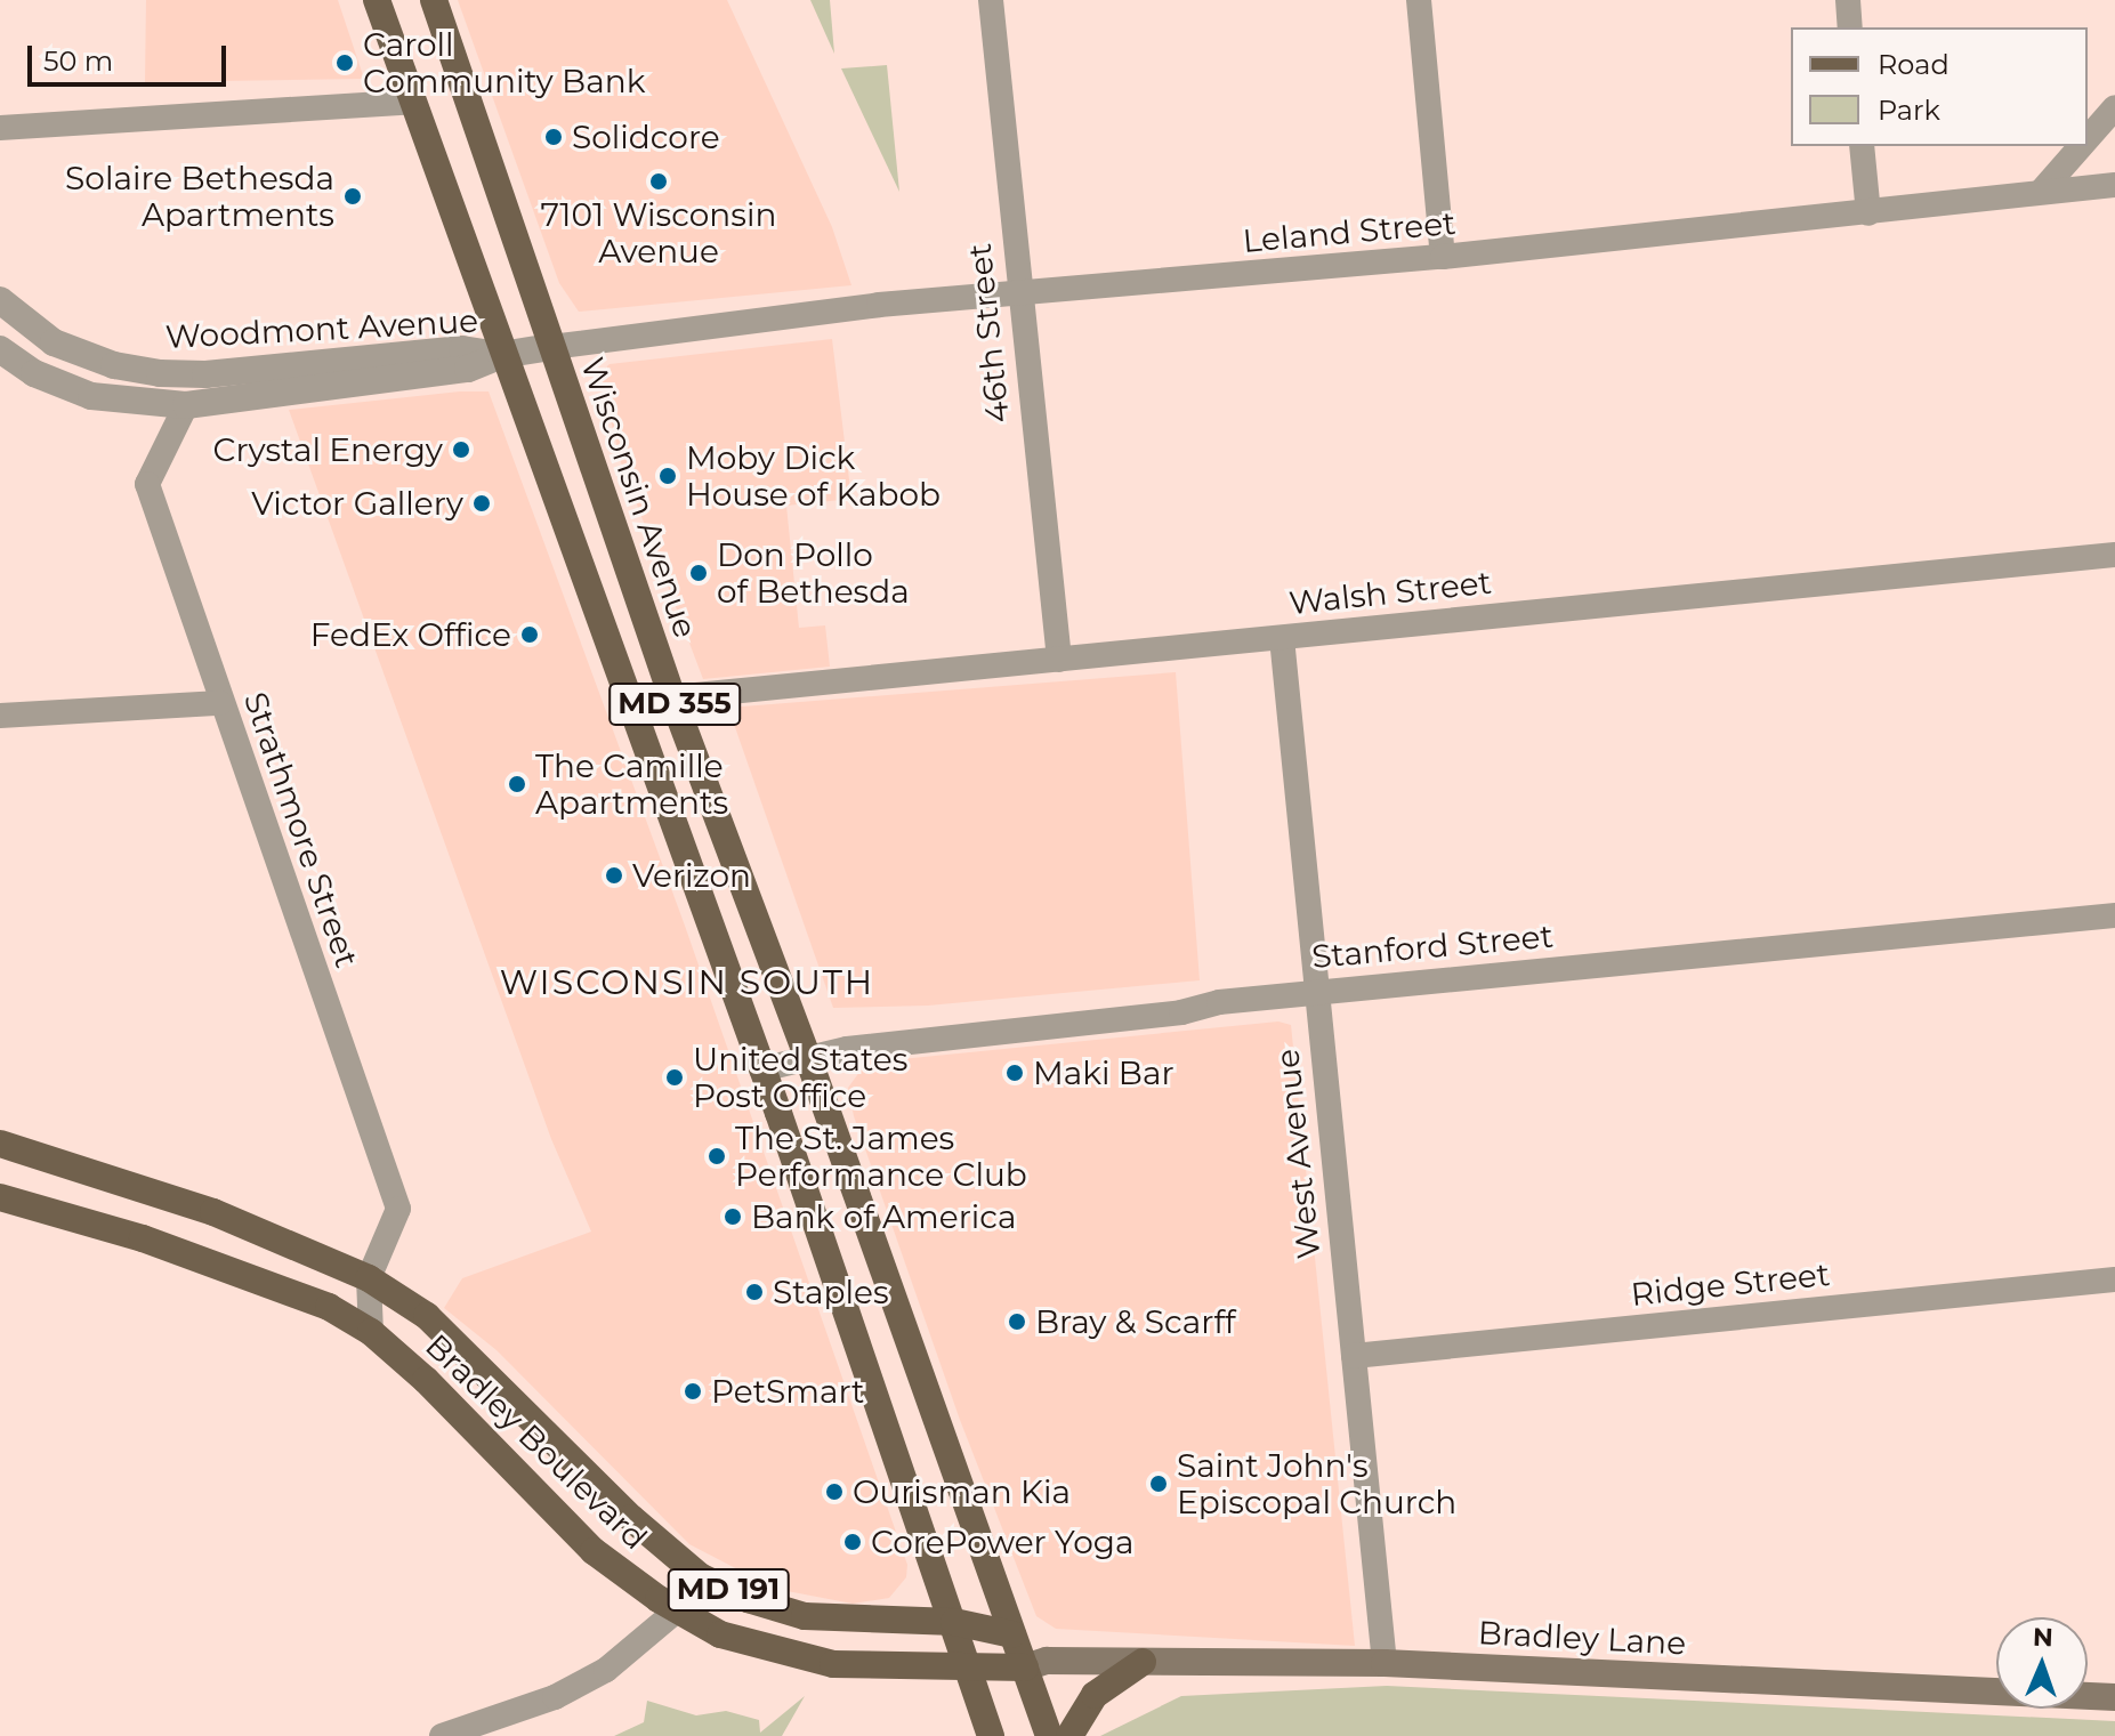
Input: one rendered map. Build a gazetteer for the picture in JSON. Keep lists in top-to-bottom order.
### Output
{
  "streets": {
    "main road": [
      "Wisconsin Avenue",
      "MD 355",
      "Bradley Boulevard",
      "MD 191",
      "Bradley Lane"
    ],
    "street": [
      "Leland Street",
      "Woodmont Avenue",
      "46th Street",
      "Walsh Street",
      "Strathmore Street",
      "Stanford Street",
      "West Avenue",
      "Ridge Street"
    ]
  },
  "crossings": [
    ["Leland Street", "Woodmont Avenue"],
    ["Leland Street", "46th Street"],
    ["Leland Street", "Wisconsin Avenue"],
    ["Woodmont Avenue", "Wisconsin Avenue"],
    ["Woodmont Avenue", "MD 355"],
    ["Woodmont Avenue", "Strathmore Street"],
    ["46th Street", "Walsh Street"],
    ["Wisconsin Avenue", "Walsh Street"],
    ["Wisconsin Avenue", "Stanford Street"],
    ["Wisconsin Avenue", "Bradley Boulevard"],
    ["Wisconsin Avenue", "Bradley Lane"],
    ["Walsh Street", "West Avenue"],
    ["MD 355", "Stanford Street"],
    ["MD 355", "Bradley Boulevard"],
    ["Strathmore Street", "Bradley Boulevard"],
    ["Stanford Street", "West Avenue"],
    ["West Avenue", "Ridge Street"],
    ["West Avenue", "Bradley Lane"],
    ["Bradley Boulevard", "Bradley Lane"]
  ],
  "districts": ["WISCONSIN SOUTH"],
  "places": [
    "Caroll Community Bank",
    "Solidcore",
    "7101 Wisconsin Avenue",
    "Solaire Bethesda Apartments",
    "Crystal Energy",
    "Moby Dick House of Kabob",
    "Victor Gallery",
    "Don Pollo of Bethesda",
    "FedEx Office",
    "The Camille Apartments",
    "Verizon",
    "Maki Bar",
    "United States Post Office",
    "The St. James Performance Club",
    "Bank of America",
    "Staples",
    "Bray & Scarff",
    "PetSmart",
    "Saint John's Episcopal Church",
    "Ourisman Kia",
    "CorePower Yoga"
  ],
  "legend": ["Road", "Park"],
  "scale_bar": "50 m",
  "north": "top"
}
